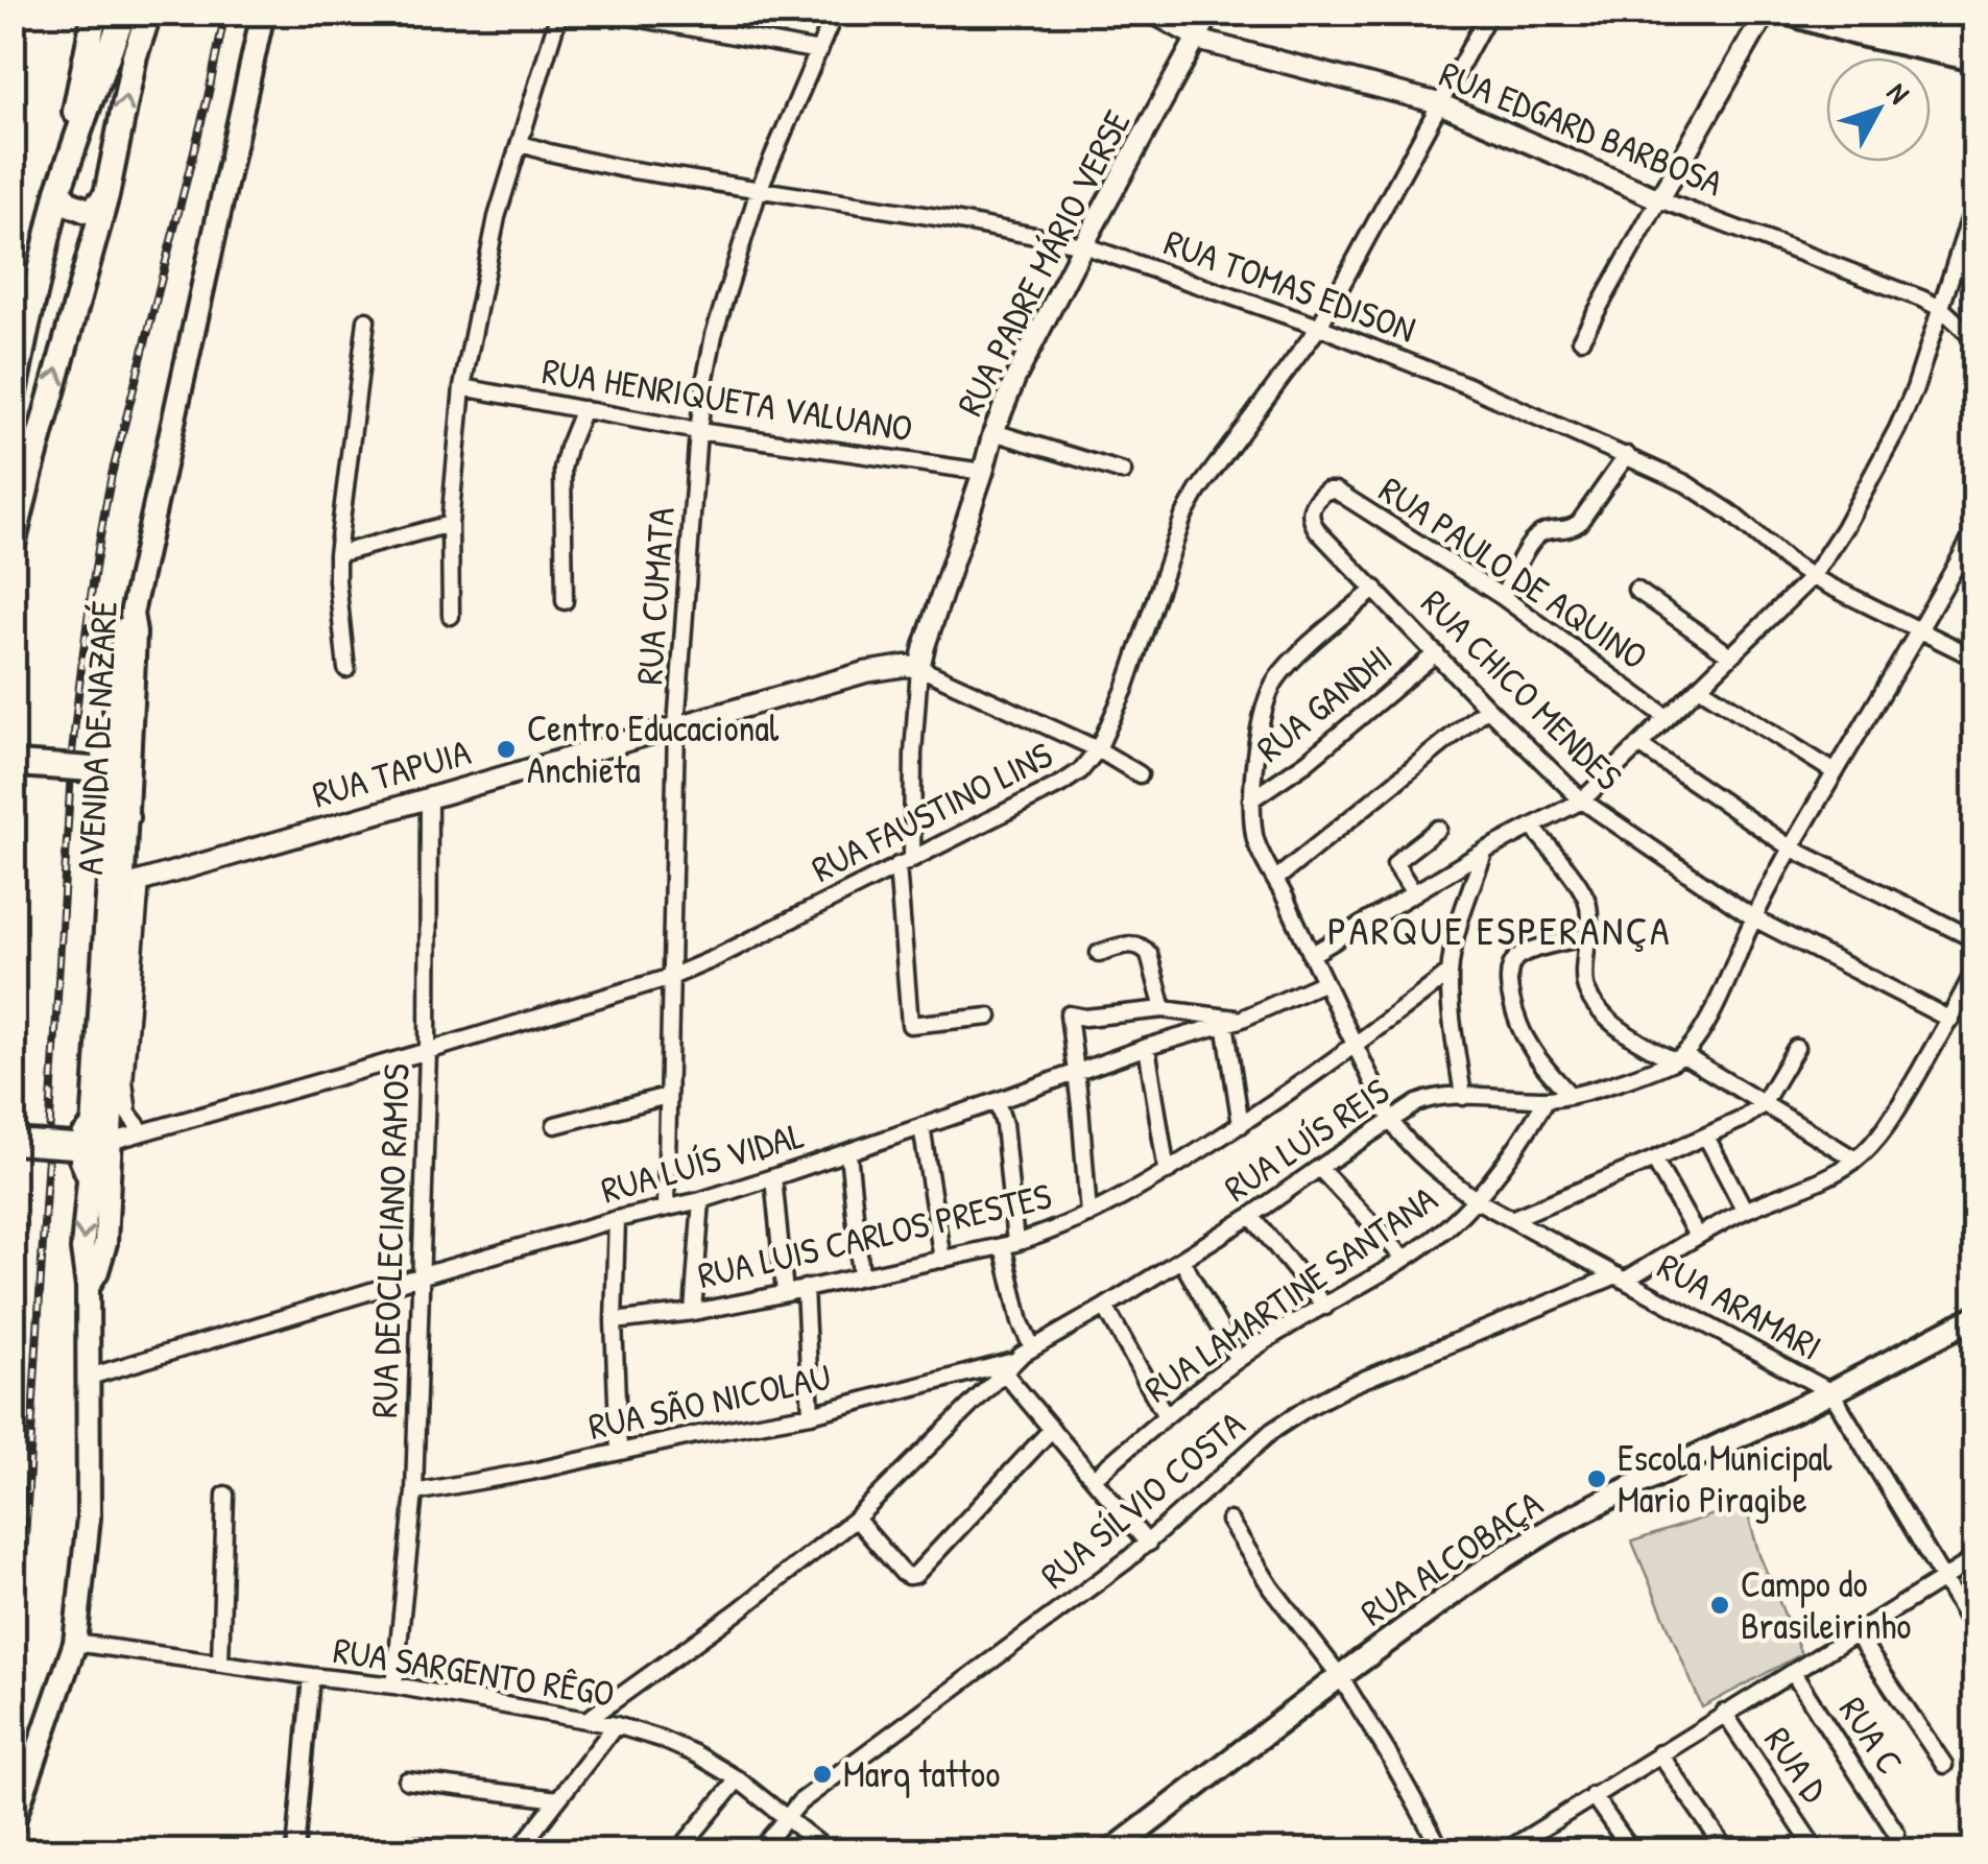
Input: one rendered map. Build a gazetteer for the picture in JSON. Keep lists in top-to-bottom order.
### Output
{
  "streets": {
    "main road": ["AVENIDA DE NAZARÉ", "RUA ALCOBAÇA"],
    "street": [
      "RUA EDGARD BARBOSA",
      "RUA PADRE MÁRIO VERSE",
      "RUA TOMAS EDISON",
      "RUA HENRIQUETA VALUANO",
      "RUA PAULO DE AQUINO",
      "RUA CUMATA",
      "RUA CHICO MENDES",
      "RUA GANDHI",
      "RUA TAPUIA",
      "RUA FAUSTINO LINS",
      "RUA LUÍS REIS",
      "RUA LUÍS VIDAL",
      "RUA LUIS CARLOS PRESTES",
      "RUA DEOCLECIANO RAMOS",
      "RUA LAMARTINE SANTANA",
      "RUA ARAMARI",
      "RUA SÃO NICOLAU",
      "RUA SÍLVIO COSTA",
      "RUA SARGENTO RÊGO",
      "RUA C",
      "RUA D"
    ]
  },
  "crossings": [
    ["RUA EDGARD BARBOSA", "RUA PADRE MÁRIO VERSE"],
    ["RUA EDGARD BARBOSA", "RUA FAUSTINO LINS"],
    ["RUA PADRE MÁRIO VERSE", "RUA TOMAS EDISON"],
    ["RUA PADRE MÁRIO VERSE", "RUA HENRIQUETA VALUANO"],
    ["RUA PADRE MÁRIO VERSE", "RUA TAPUIA"],
    ["RUA PADRE MÁRIO VERSE", "RUA FAUSTINO LINS"],
    ["RUA TOMAS EDISON", "RUA CUMATA"],
    ["RUA TOMAS EDISON", "RUA FAUSTINO LINS"],
    ["RUA HENRIQUETA VALUANO", "RUA CUMATA"],
    ["RUA PAULO DE AQUINO", "RUA CHICO MENDES"],
    ["RUA CUMATA", "RUA TAPUIA"],
    ["RUA CUMATA", "RUA FAUSTINO LINS"],
    ["RUA CUMATA", "RUA LUÍS VIDAL"],
    ["RUA CHICO MENDES", "RUA GANDHI"],
    ["RUA CHICO MENDES", "RUA ARAMARI"],
    ["RUA CHICO MENDES", "RUA SÍLVIO COSTA"],
    ["RUA GANDHI", "RUA ARAMARI"],
    ["AVENIDA DE NAZARÉ", "RUA TAPUIA"],
    ["AVENIDA DE NAZARÉ", "RUA FAUSTINO LINS"],
    ["AVENIDA DE NAZARÉ", "RUA LUÍS VIDAL"],
    ["AVENIDA DE NAZARÉ", "RUA SARGENTO RÊGO"],
    ["RUA TAPUIA", "RUA DEOCLECIANO RAMOS"],
    ["RUA FAUSTINO LINS", "RUA DEOCLECIANO RAMOS"],
    ["RUA LUÍS REIS", "RUA LAMARTINE SANTANA"],
    ["RUA LUÍS REIS", "RUA ARAMARI"],
    ["RUA LUÍS REIS", "RUA SÃO NICOLAU"],
    ["RUA LUÍS REIS", "RUA SARGENTO RÊGO"],
    ["RUA LUÍS VIDAL", "RUA DEOCLECIANO RAMOS"],
    ["RUA LUÍS VIDAL", "RUA ARAMARI"],
    ["RUA LUIS CARLOS PRESTES", "RUA ARAMARI"],
    ["RUA DEOCLECIANO RAMOS", "RUA SÃO NICOLAU"],
    ["RUA DEOCLECIANO RAMOS", "RUA SARGENTO RÊGO"],
    ["RUA LAMARTINE SANTANA", "RUA ARAMARI"],
    ["RUA ARAMARI", "RUA SÍLVIO COSTA"],
    ["RUA ARAMARI", "RUA ALCOBAÇA"],
    ["RUA SÍLVIO COSTA", "RUA SARGENTO RÊGO"]
  ],
  "districts": ["PARQUE ESPERANÇA"],
  "places": [
    "Centro Educacional Anchieta",
    "Escola Municipal Mario Piragibe",
    "Campo do Brasileirinho",
    "Marq tattoo"
  ],
  "north": "top right"
}
